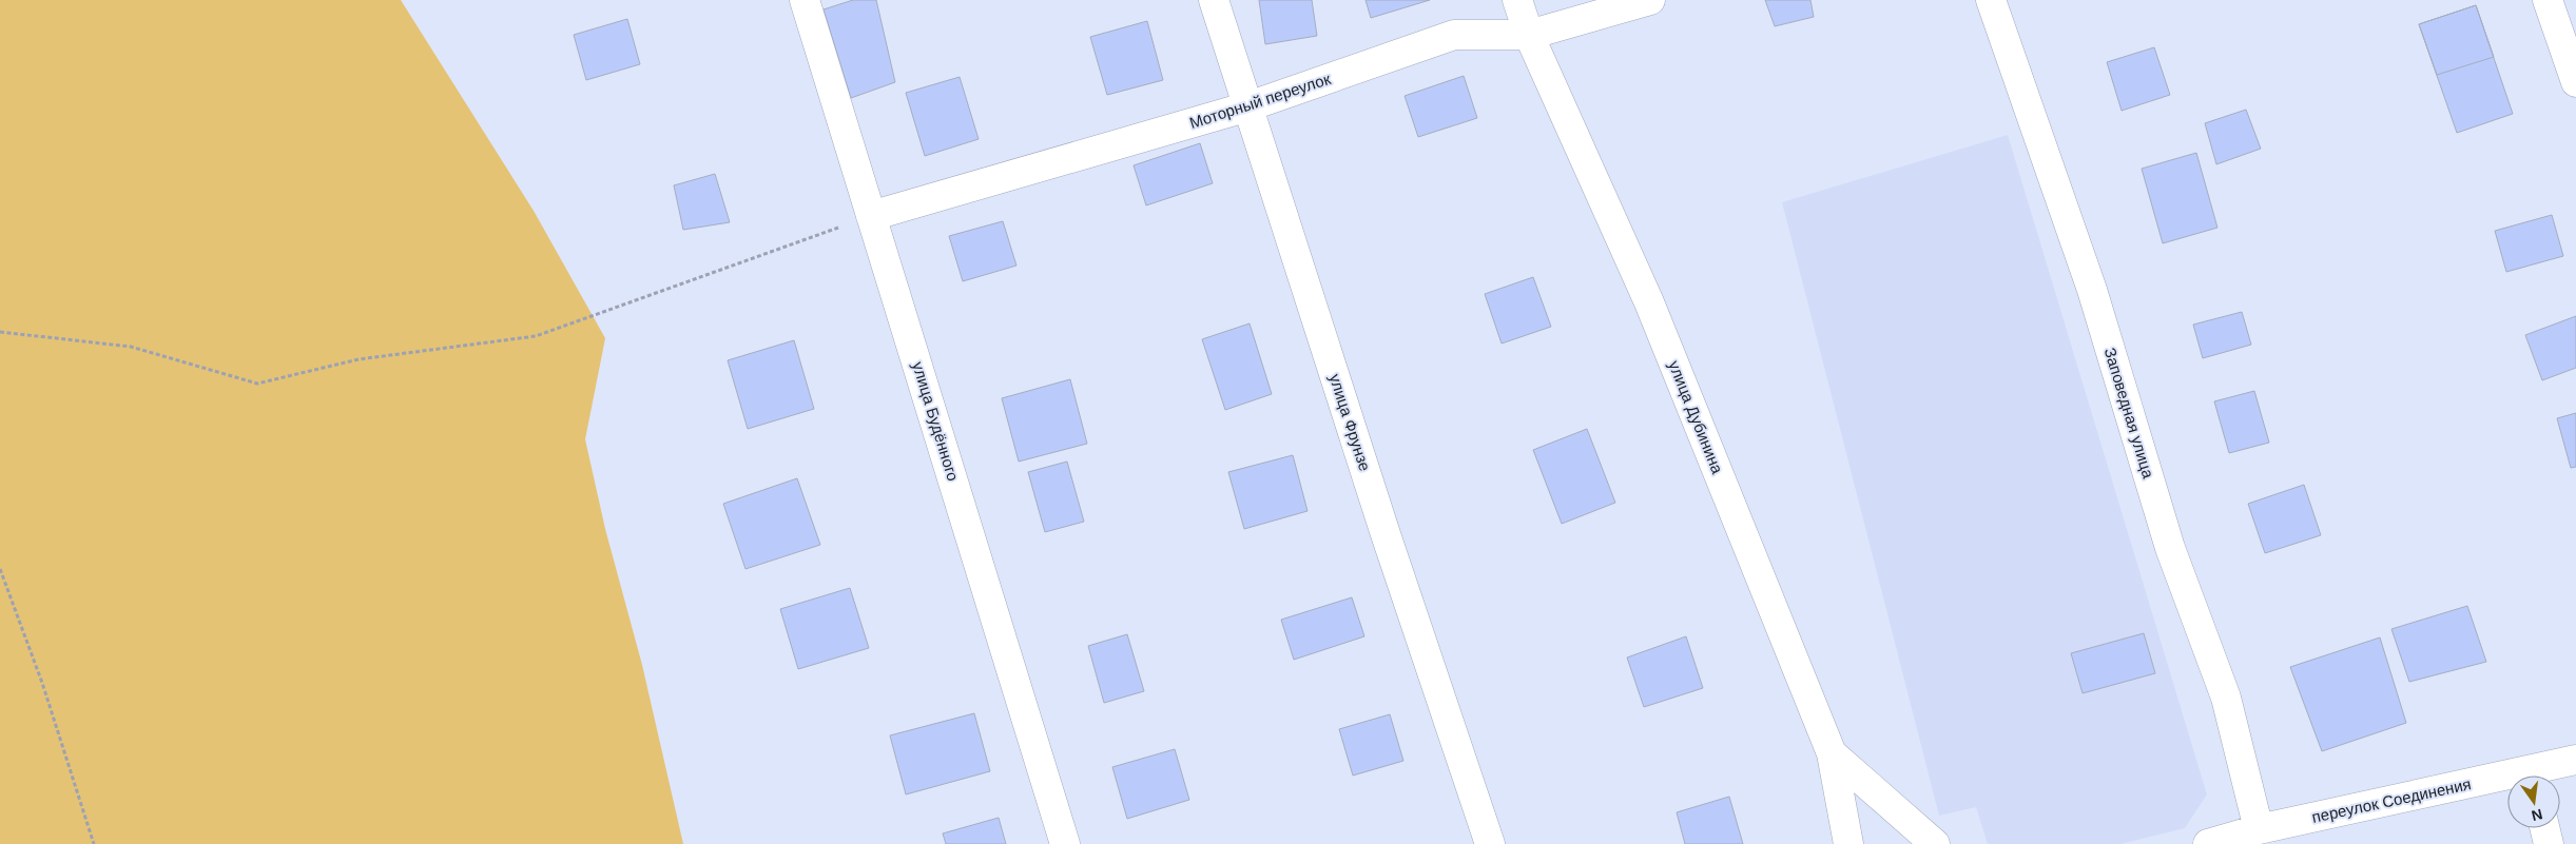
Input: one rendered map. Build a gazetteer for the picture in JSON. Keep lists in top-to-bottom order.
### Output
{
  "streets": {
    "street": [
      "Моторный переулок",
      "Заповедная улица",
      "улица Дубинина",
      "улица Будённого",
      "улица Фрунзе",
      "переулок Соединения"
    ]
  },
  "crossings": [
    ["Моторный переулок", "улица Дубинина"],
    ["Моторный переулок", "улица Будённого"],
    ["Моторный переулок", "улица Фрунзе"],
    ["Заповедная улица", "переулок Соединения"]
  ],
  "north": "bottom"
}
